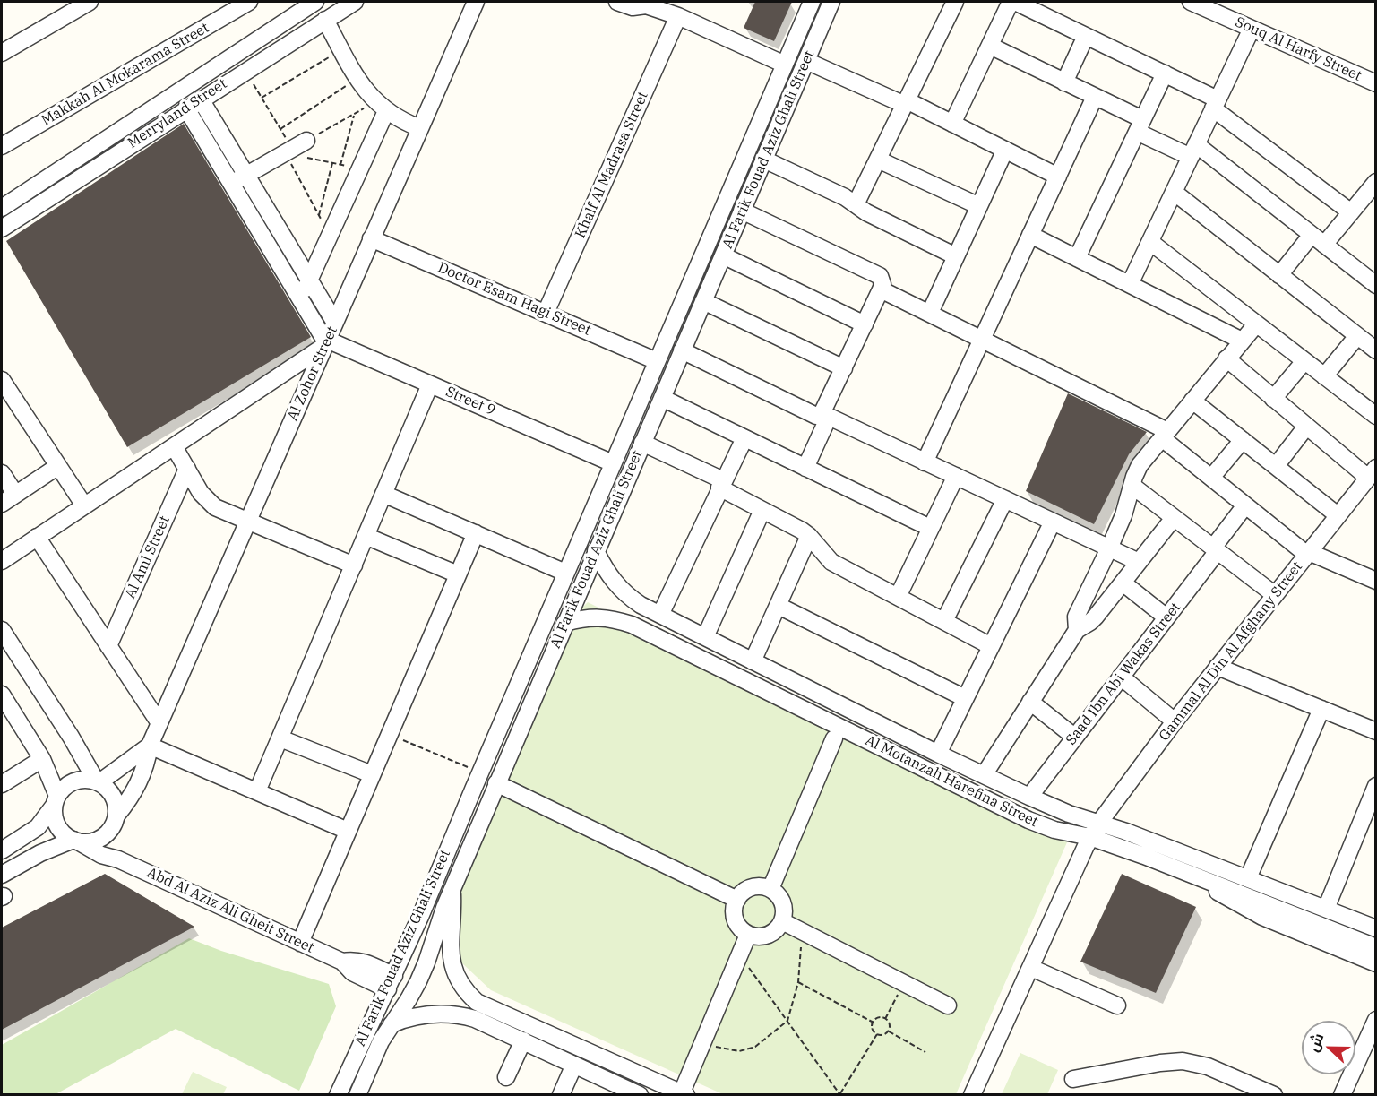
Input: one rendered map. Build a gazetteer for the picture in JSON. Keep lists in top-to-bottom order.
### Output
{
  "streets": {
    "street": [
      "Souq Al Harfy Street",
      "Makkah Al Mokarama Street",
      "Merryland Street",
      "Al Farik Fouad Aziz Ghali Street",
      "Khalf Al Madrasa Street",
      "Doctor Esam Hagi Street",
      "Al Zohor Street",
      "Street 9",
      "Al Aml Street",
      "Gammal Al Din Al Afghany Street",
      "Saad Ibn Abi Wakas Street",
      "Al Motanzah Harefina Street",
      "Abd Al Aziz Ali Gheit Street"
    ]
  },
  "crossings": [
    ["Al Farik Fouad Aziz Ghali Street", "Doctor Esam Hagi Street"],
    ["Al Farik Fouad Aziz Ghali Street", "Street 9"],
    ["Al Farik Fouad Aziz Ghali Street", "Al Motanzah Harefina Street"],
    ["Al Farik Fouad Aziz Ghali Street", "Abd Al Aziz Ali Gheit Street"],
    ["Khalf Al Madrasa Street", "Doctor Esam Hagi Street"],
    ["Doctor Esam Hagi Street", "Al Zohor Street"],
    ["Al Zohor Street", "Street 9"],
    ["Al Zohor Street", "Abd Al Aziz Ali Gheit Street"],
    ["Gammal Al Din Al Afghany Street", "Al Motanzah Harefina Street"],
    ["Saad Ibn Abi Wakas Street", "Al Motanzah Harefina Street"]
  ],
  "north": "left"
}
